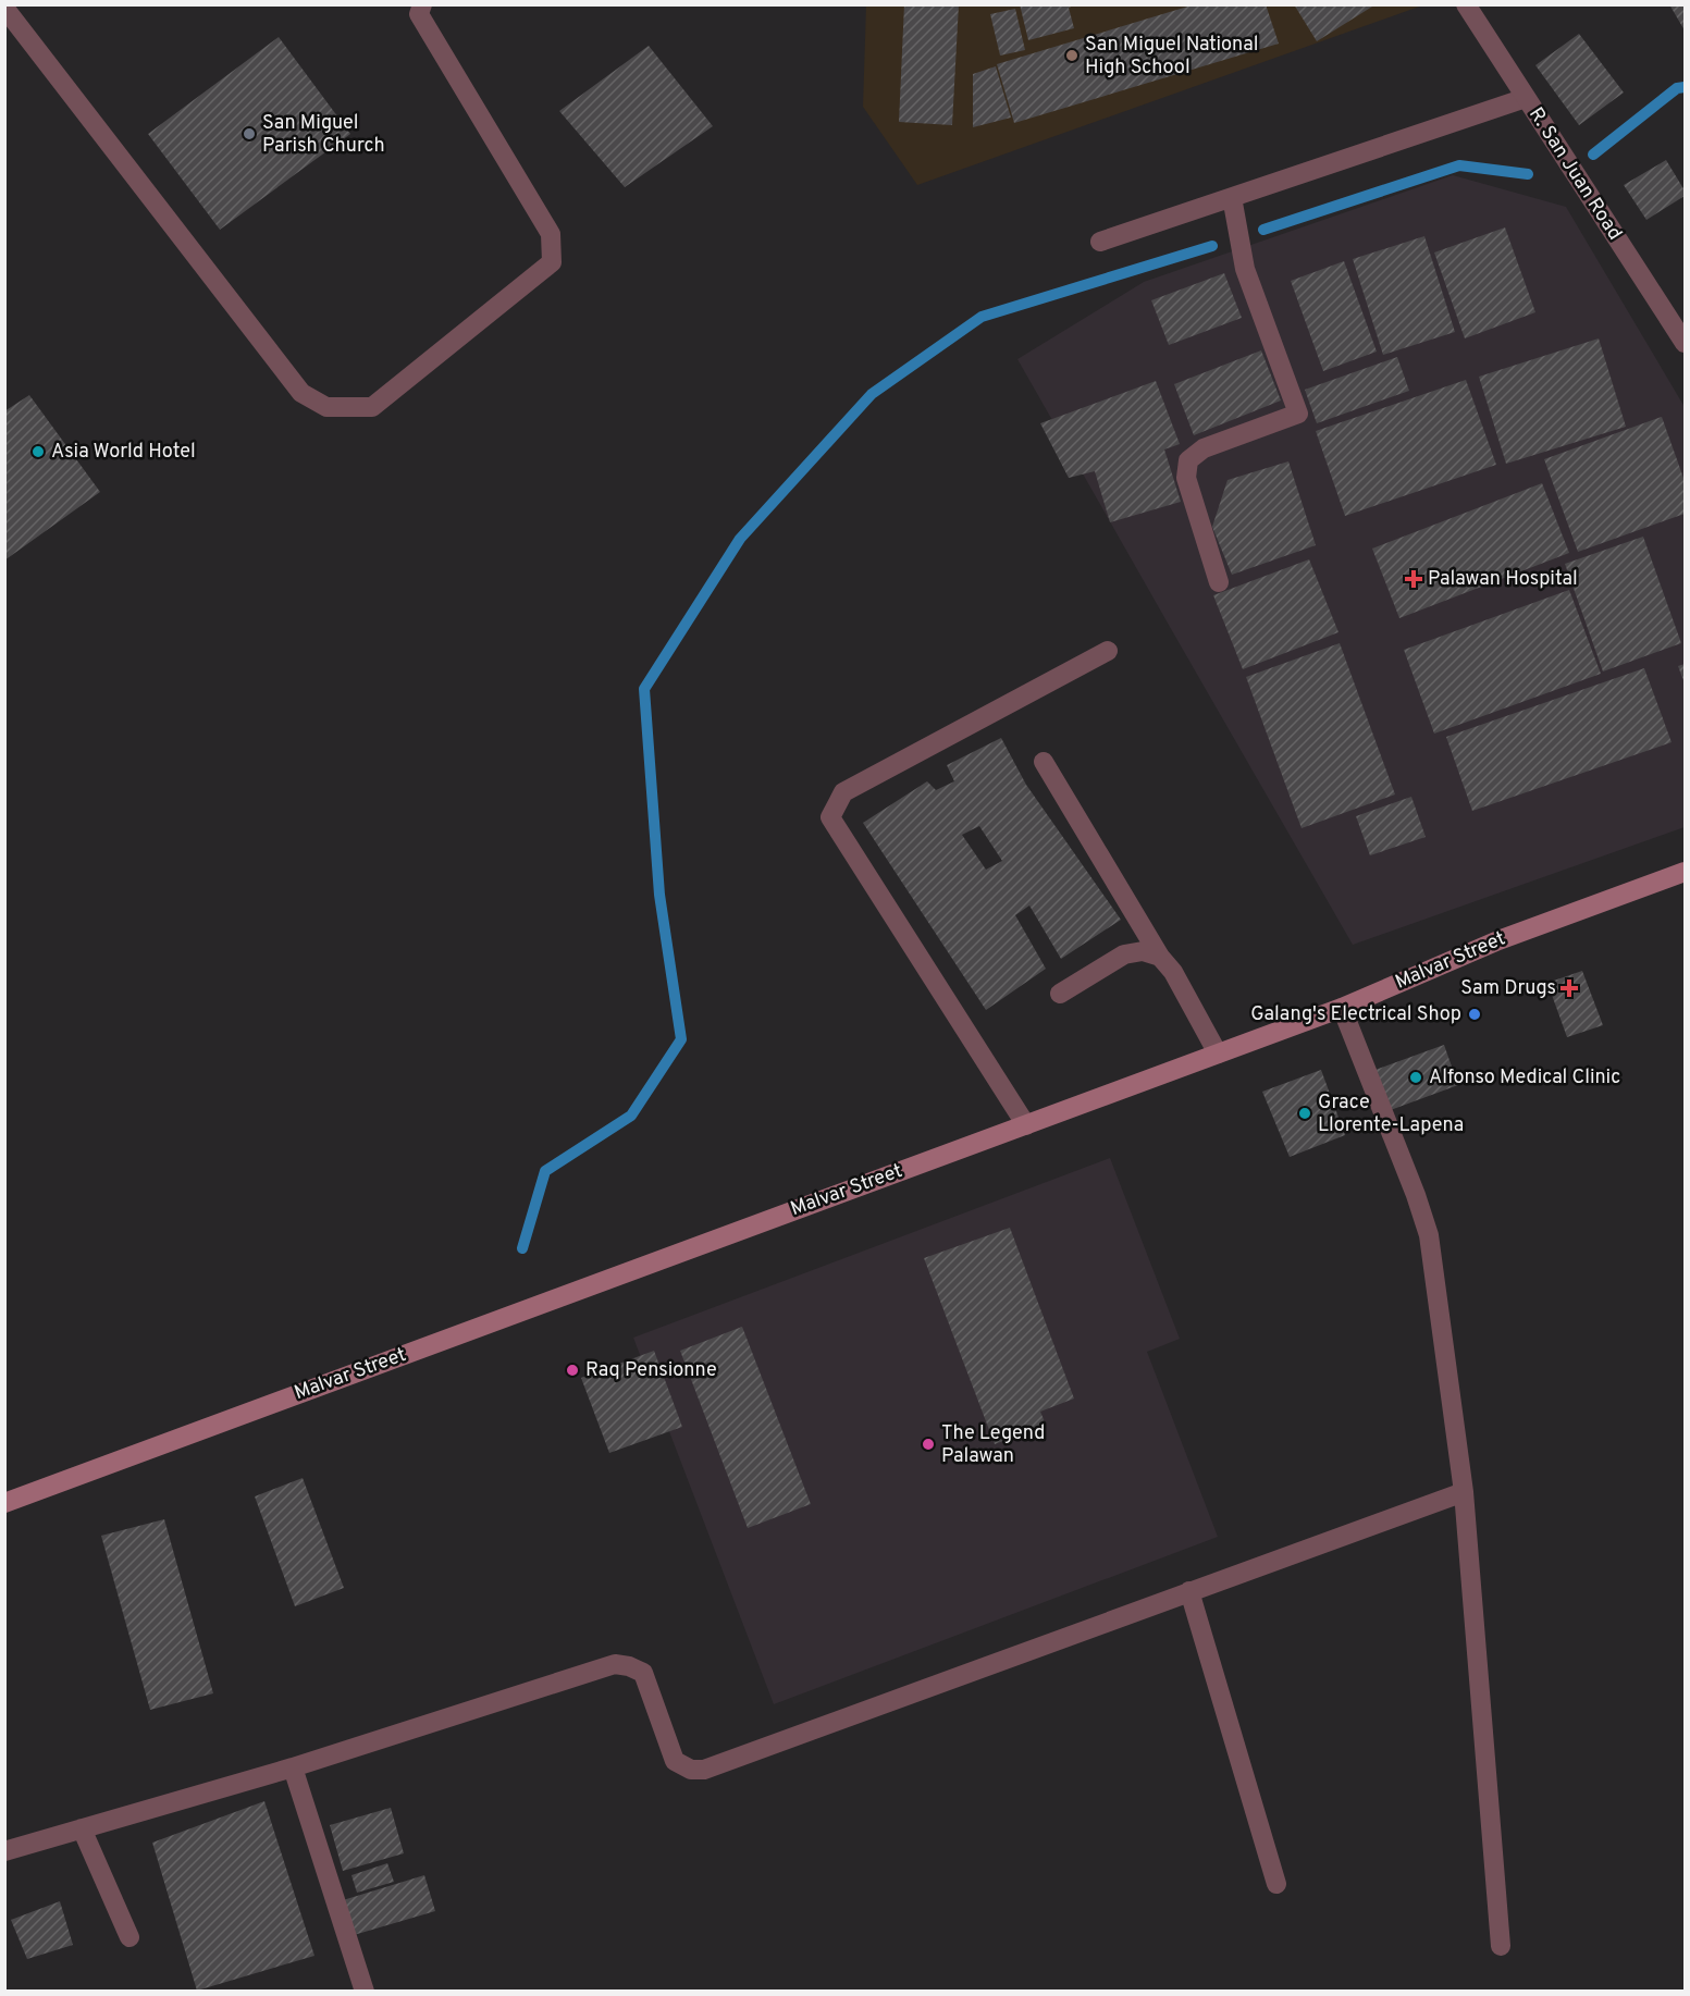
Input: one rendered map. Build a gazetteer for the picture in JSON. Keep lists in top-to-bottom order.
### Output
{
  "streets": {
    "main road": ["Malvar Street"],
    "street": ["R. San Juan Road"]
  },
  "places": {
    "other": [
      "San Miguel National High School",
      "San Miguel Parish Church",
      "Asia World Hotel",
      "Galang's Electrical Shop",
      "Alfonso Medical Clinic",
      "Grace Llorente-Lapena",
      "Raq Pensionne",
      "The Legend Palawan"
    ],
    "health": ["Palawan Hospital", "Sam Drugs"]
  }
}
